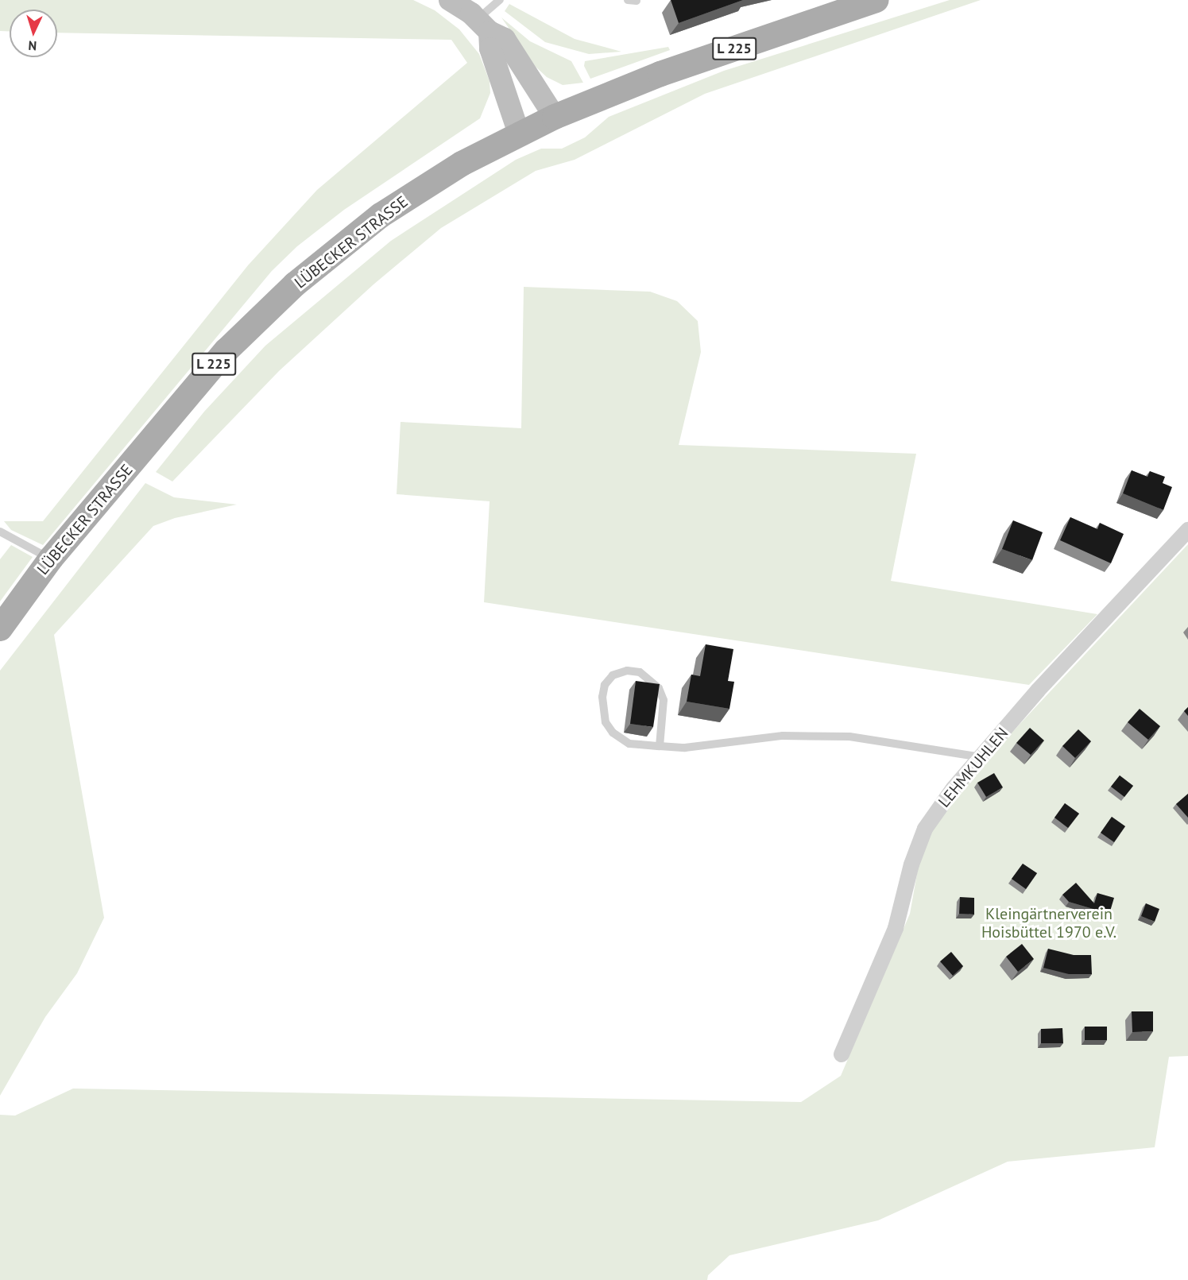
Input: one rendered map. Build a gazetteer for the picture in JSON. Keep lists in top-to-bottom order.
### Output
{
  "streets": {
    "main road": ["L 225", "LÜBECKER STRASSE"],
    "street": ["LEHMKUHLEN"]
  },
  "parks": ["Kleingärtnerverein Hoisbüttel 1970 e.V."],
  "north": "bottom"
}
